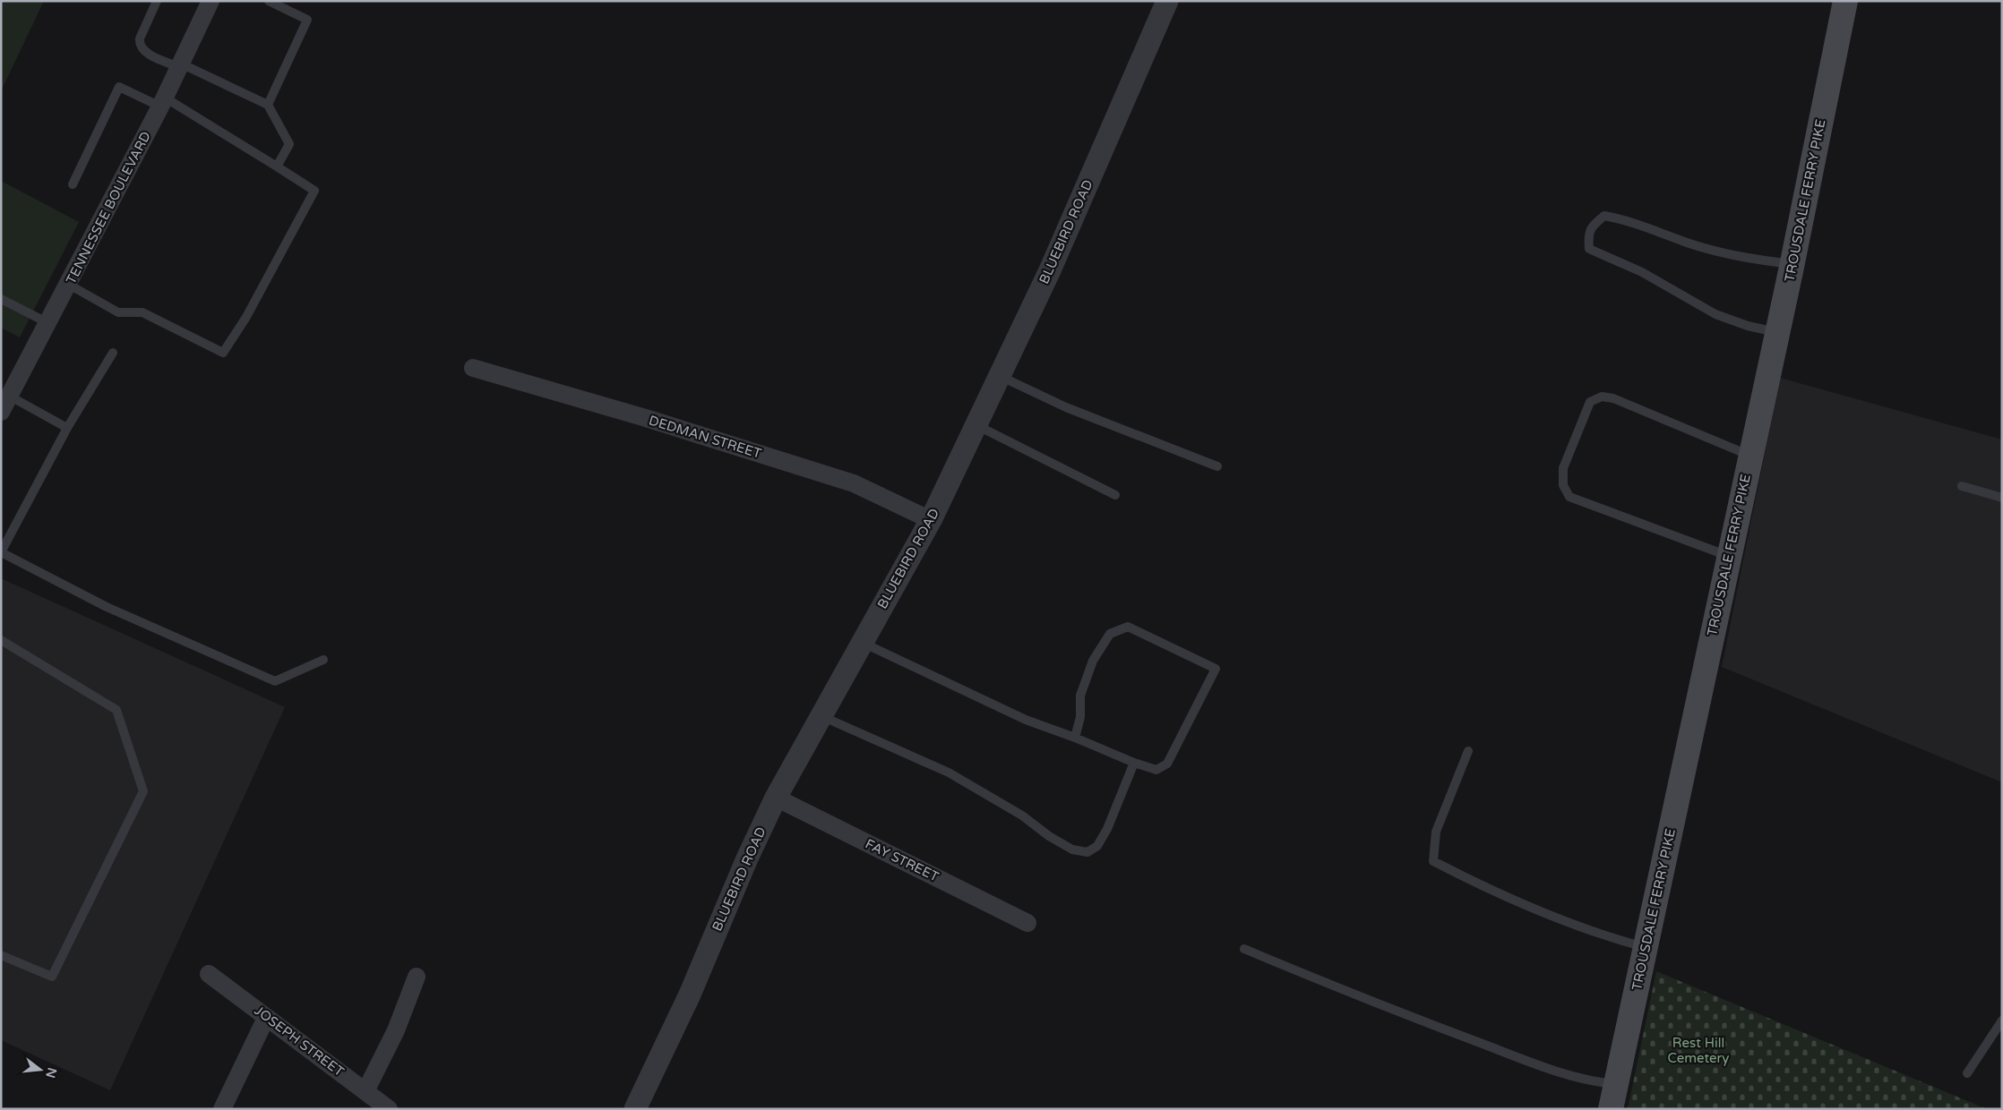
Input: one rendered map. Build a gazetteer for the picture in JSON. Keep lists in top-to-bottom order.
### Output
{
  "streets": {
    "main road": ["TROUSDALE FERRY PIKE"],
    "street": [
      "TENNESSEE BOULEVARD",
      "BLUEBIRD ROAD",
      "DEDMAN STREET",
      "FAY STREET",
      "JOSEPH STREET"
    ]
  },
  "crossings": [
    ["BLUEBIRD ROAD", "DEDMAN STREET"],
    ["BLUEBIRD ROAD", "FAY STREET"]
  ],
  "parks": ["Rest Hill Cemetery"],
  "north": "right"
}
